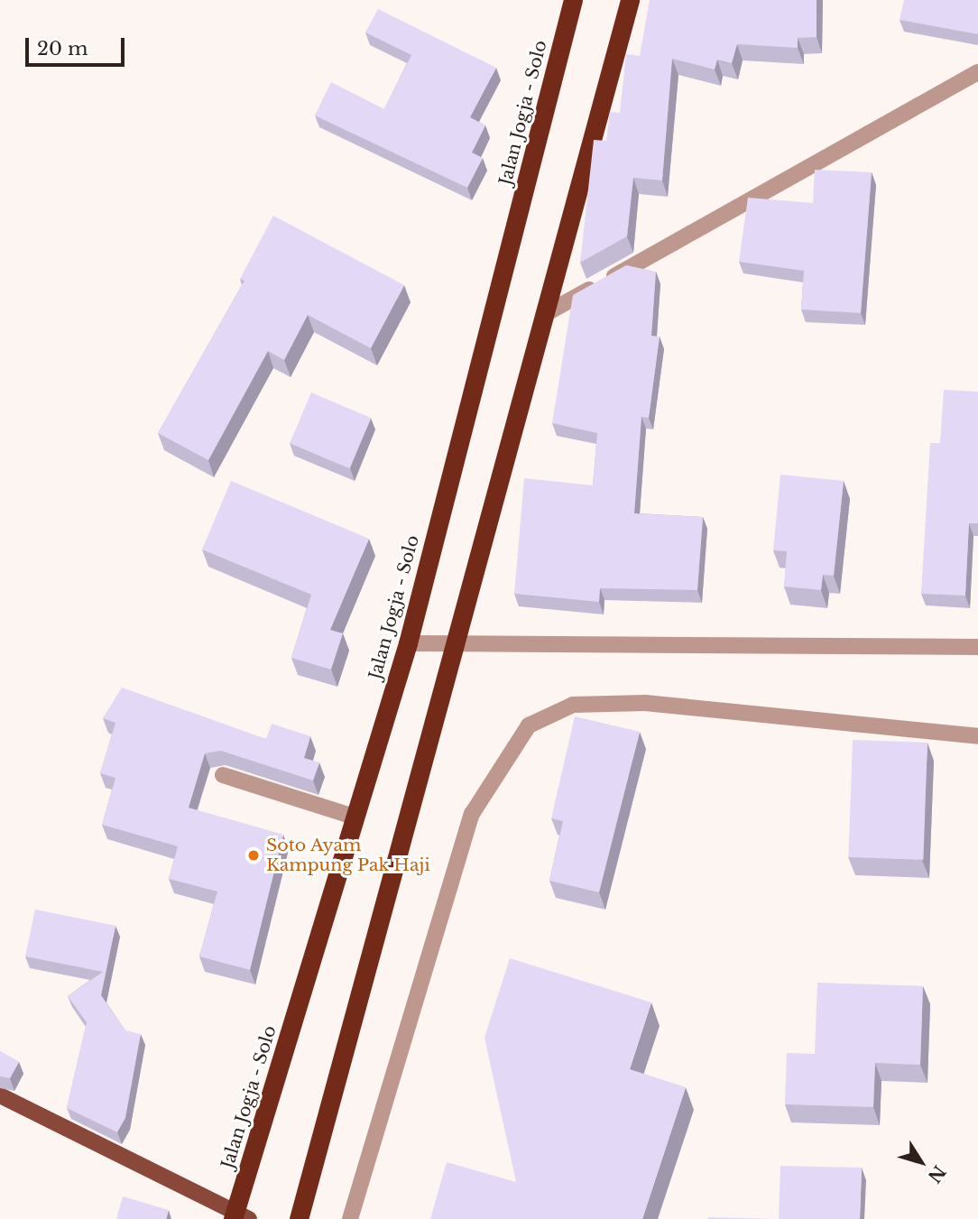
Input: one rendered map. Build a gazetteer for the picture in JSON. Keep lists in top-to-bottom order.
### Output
{
  "streets": {
    "highway": ["Jalan Jogja - Solo"]
  },
  "places": ["Soto Ayam Kampung Pak Haji"],
  "scale_bar": "20 m",
  "north": "bottom right"
}
